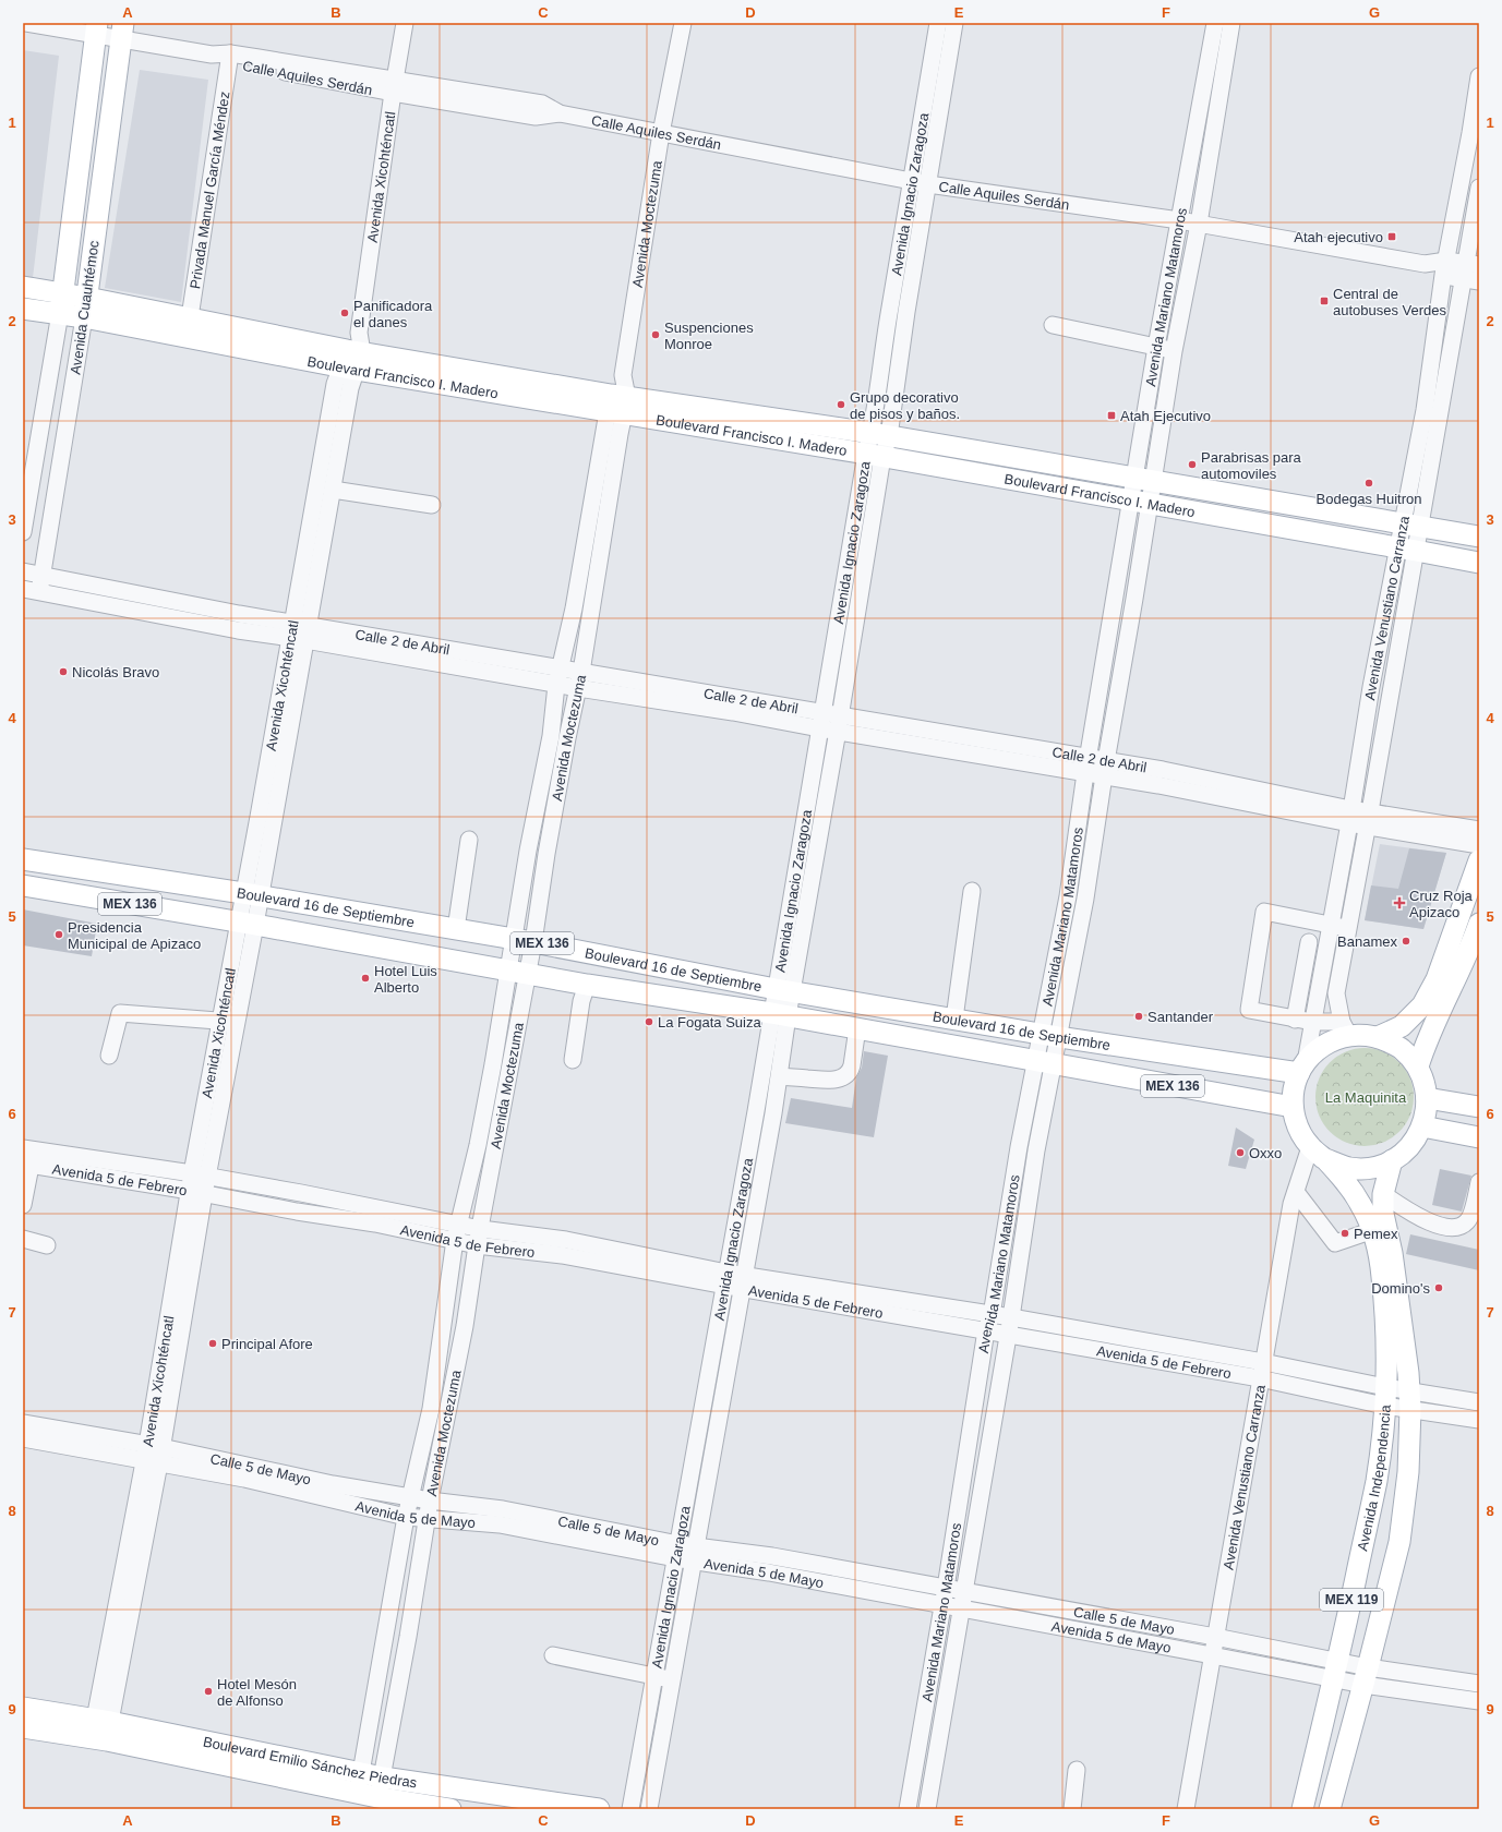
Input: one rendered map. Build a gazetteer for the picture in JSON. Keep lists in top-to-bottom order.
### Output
{
  "streets": {
    "main road": [
      "Avenida Cuauhtémoc",
      "Boulevard Francisco I. Madero",
      "MEX 136",
      "Boulevard 16 de Septiembre",
      "Avenida Independencia",
      "MEX 119",
      "Boulevard Emilio Sánchez Piedras"
    ],
    "street": [
      "Calle Aquiles Serdán",
      "Avenida Xicohténcatl",
      "Privada Manuel García Méndez",
      "Avenida Ignacio Zaragoza",
      "Avenida Moctezuma",
      "Avenida Mariano Matamoros",
      "Avenida Venustiano Carranza",
      "Calle 2 de Abril",
      "Avenida 5 de Febrero",
      "Calle 5 de Mayo",
      "Avenida 5 de Mayo"
    ]
  },
  "crossings": [
    ["Calle Aquiles Serdán", "Avenida Xicohténcatl"],
    ["Calle Aquiles Serdán", "Privada Manuel García Méndez"],
    ["Calle Aquiles Serdán", "Avenida Ignacio Zaragoza"],
    ["Calle Aquiles Serdán", "Avenida Moctezuma"],
    ["Calle Aquiles Serdán", "Avenida Mariano Matamoros"],
    ["Calle Aquiles Serdán", "Avenida Cuauhtémoc"],
    ["Calle Aquiles Serdán", "Avenida Venustiano Carranza"],
    ["Avenida Xicohténcatl", "Boulevard Francisco I. Madero"],
    ["Avenida Xicohténcatl", "Calle 2 de Abril"],
    ["Avenida Xicohténcatl", "Boulevard 16 de Septiembre"],
    ["Avenida Xicohténcatl", "Avenida 5 de Febrero"],
    ["Avenida Xicohténcatl", "Calle 5 de Mayo"],
    ["Avenida Xicohténcatl", "Boulevard Emilio Sánchez Piedras"],
    ["Privada Manuel García Méndez", "Boulevard Francisco I. Madero"],
    ["Avenida Ignacio Zaragoza", "Boulevard Francisco I. Madero"],
    ["Avenida Ignacio Zaragoza", "Calle 2 de Abril"],
    ["Avenida Ignacio Zaragoza", "Boulevard 16 de Septiembre"],
    ["Avenida Ignacio Zaragoza", "Avenida 5 de Febrero"],
    ["Avenida Ignacio Zaragoza", "Calle 5 de Mayo"],
    ["Avenida Ignacio Zaragoza", "Avenida 5 de Mayo"],
    ["Avenida Moctezuma", "Boulevard Francisco I. Madero"],
    ["Avenida Moctezuma", "Calle 2 de Abril"],
    ["Avenida Moctezuma", "Boulevard 16 de Septiembre"],
    ["Avenida Moctezuma", "Avenida 5 de Febrero"],
    ["Avenida Moctezuma", "Calle 5 de Mayo"],
    ["Avenida Moctezuma", "Avenida 5 de Mayo"],
    ["Avenida Moctezuma", "Boulevard Emilio Sánchez Piedras"],
    ["Avenida Mariano Matamoros", "Boulevard Francisco I. Madero"],
    ["Avenida Mariano Matamoros", "Calle 2 de Abril"],
    ["Avenida Mariano Matamoros", "Boulevard 16 de Septiembre"],
    ["Avenida Mariano Matamoros", "Avenida 5 de Febrero"],
    ["Avenida Mariano Matamoros", "Calle 5 de Mayo"],
    ["Avenida Mariano Matamoros", "Avenida 5 de Mayo"],
    ["Avenida Cuauhtémoc", "Boulevard Francisco I. Madero"],
    ["Avenida Cuauhtémoc", "Calle 2 de Abril"],
    ["Boulevard Francisco I. Madero", "Avenida Venustiano Carranza"],
    ["Avenida Venustiano Carranza", "Calle 2 de Abril"],
    ["Avenida Venustiano Carranza", "Boulevard 16 de Septiembre"],
    ["Avenida Venustiano Carranza", "Avenida 5 de Febrero"],
    ["Avenida Venustiano Carranza", "Calle 5 de Mayo"],
    ["Avenida Venustiano Carranza", "Avenida Independencia"],
    ["Avenida Venustiano Carranza", "Avenida 5 de Mayo"],
    ["Boulevard 16 de Septiembre", "Avenida Independencia"],
    ["Avenida 5 de Febrero", "Avenida Independencia"],
    ["Calle 5 de Mayo", "Avenida Independencia"],
    ["Calle 5 de Mayo", "Avenida 5 de Mayo"],
    ["Avenida Independencia", "Avenida 5 de Mayo"]
  ],
  "parks": ["La Maquinita"],
  "places": {
    "transit": ["Atah ejecutivo", "Central de autobuses Verdes", "Atah Ejecutivo"],
    "other": [
      "Panificadora el danes",
      "Suspenciones Monroe",
      "Grupo decorativo de pisos y baños.",
      "Parabrisas para automoviles",
      "Bodegas Huitron",
      "Nicolás Bravo",
      "Presidencia Municipal de Apizaco",
      "Banamex",
      "Hotel Luis Alberto",
      "Santander",
      "La Fogata Suiza",
      "Oxxo",
      "Pemex",
      "Domino's",
      "Principal Afore",
      "Hotel Mesón de Alfonso"
    ],
    "health": ["Cruz Roja Apizaco"]
  },
  "grid": {
    "columns": [
      "A",
      "B",
      "C",
      "D",
      "E",
      "F",
      "G"
    ],
    "rows": [
      "1",
      "2",
      "3",
      "4",
      "5",
      "6",
      "7",
      "8",
      "9"
    ]
  }
}
